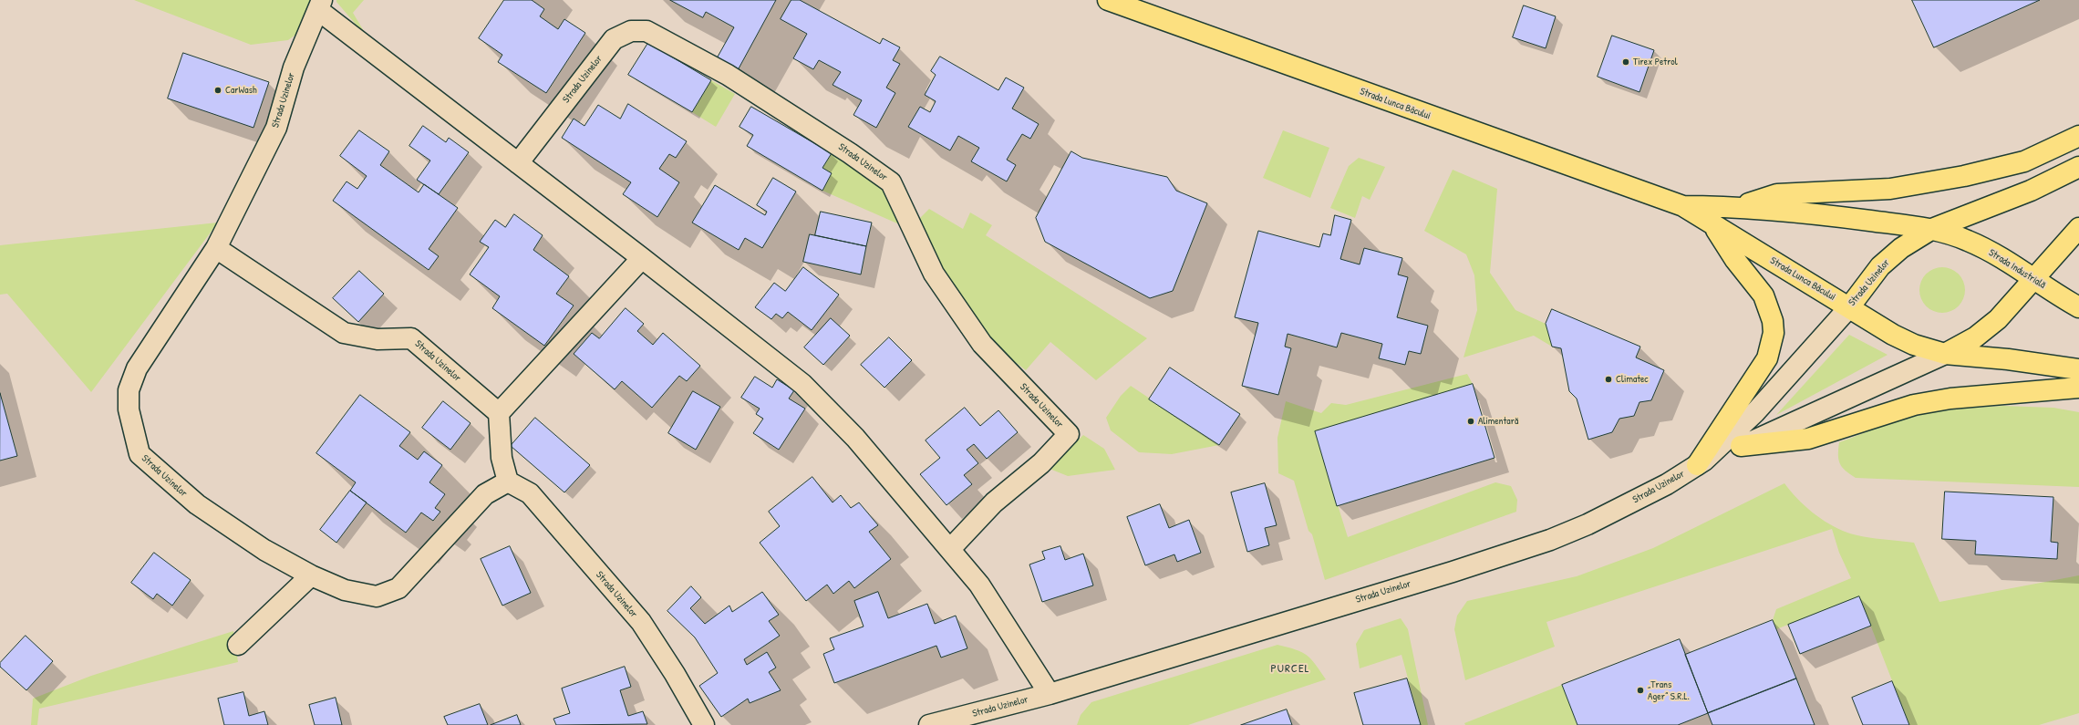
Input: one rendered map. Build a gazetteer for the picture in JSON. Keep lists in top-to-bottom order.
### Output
{
  "streets": {
    "main road": ["Strada Uzinelor", "Strada Lunca Bâcului", "Strada Industrială"]
  },
  "crossings": [
    ["Strada Uzinelor", "Strada Lunca Bâcului"],
    ["Strada Uzinelor", "Strada Industrială"],
    ["Strada Lunca Bâcului", "Strada Industrială"]
  ],
  "districts": ["PURCEL"],
  "places": [
    "Tirex Petrol",
    "CarWash",
    "Climatec",
    "Alimentară",
    "„Trans Ager” S.R.L."
  ]
}
